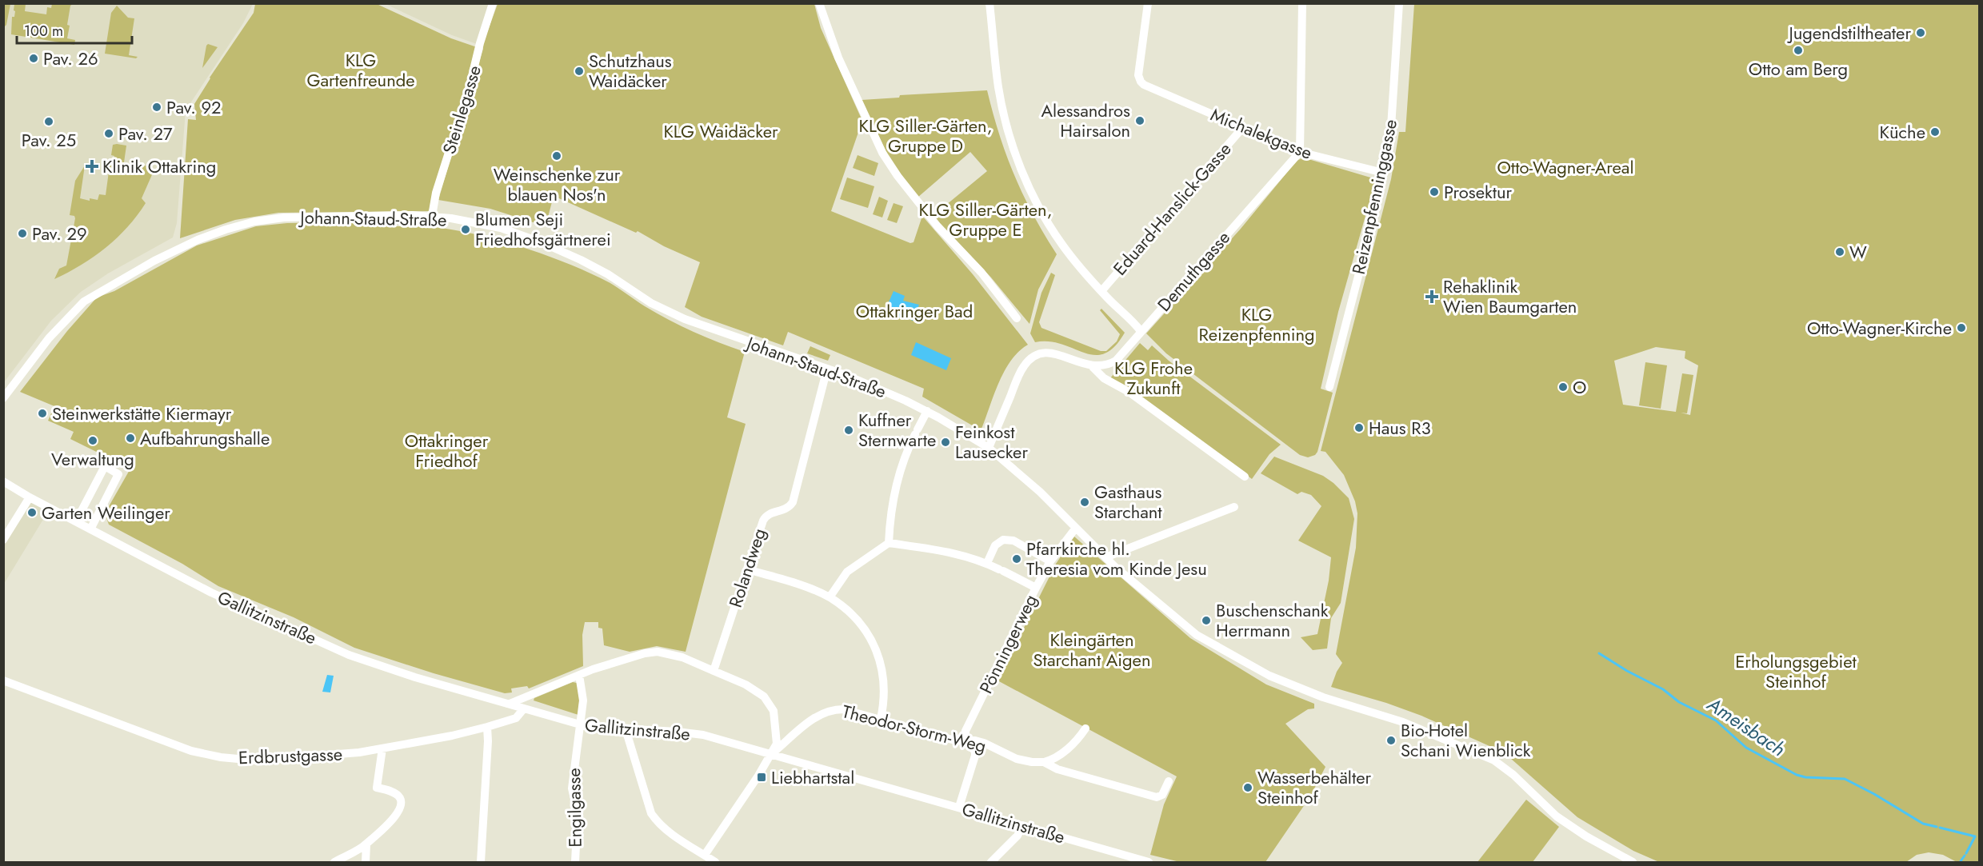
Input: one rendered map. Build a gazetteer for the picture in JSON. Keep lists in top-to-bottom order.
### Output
{
  "streets": {
    "street": [
      "Steinlegasse",
      "Michalekgasse",
      "Reizenpfenninggasse",
      "Eduard-Hanslick-Gasse",
      "Johann-Staud-Straße",
      "Demuthgasse",
      "Rolandweg",
      "Gallitzinstraße",
      "Pönningerweg",
      "Theodor-Storm-Weg",
      "Erdbrustgasse",
      "Engilgasse"
    ]
  },
  "crossings": [
    ["Steinlegasse", "Johann-Staud-Straße"],
    ["Michalekgasse", "Reizenpfenninggasse"],
    ["Michalekgasse", "Eduard-Hanslick-Gasse"],
    ["Michalekgasse", "Demuthgasse"],
    ["Johann-Staud-Straße", "Rolandweg"],
    ["Johann-Staud-Straße", "Pönningerweg"],
    ["Gallitzinstraße", "Theodor-Storm-Weg"],
    ["Gallitzinstraße", "Erdbrustgasse"],
    ["Gallitzinstraße", "Engilgasse"],
    ["Pönningerweg", "Theodor-Storm-Weg"]
  ],
  "water": ["Ameisbach"],
  "parks": [
    "KLG Gartenfreunde",
    "KLG Siller-Gärten, Gruppe D",
    "KLG Waidäcker",
    "Otto-Wagner-Areal",
    "KLG Siller-Gärten, Gruppe E",
    "Ottakringer Bad",
    "KLG Reizenpfenning",
    "KLG Frohe Zukunft",
    "Ottakringer Friedhof",
    "Kleingärten Starchant Aigen",
    "Erholungsgebiet Steinhof"
  ],
  "places": {
    "other": [
      "Jugendstiltheater",
      "Otto am Berg",
      "Pav. 26",
      "Schutzhaus Waidäcker",
      "Pav. 92",
      "Alessandros Hairsalon",
      "Pav. 25",
      "Küche",
      "Pav. 27",
      "Weinschenke zur blauen Nos'n",
      "Prosektur",
      "Blumen Seji Friedhofsgärtnerei",
      "Pav. 29",
      "W",
      "Otto-Wagner-Kirche",
      "O",
      "Steinwerkstätte Kiermayr",
      "Haus R3",
      "Kuffner Sternwarte",
      "Aufbahrungshalle",
      "Verwaltung",
      "Feinkost Lausecker",
      "Gasthaus Starchant",
      "Garten Weilinger",
      "Pfarrkirche hl. Theresia vom Kinde Jesu",
      "Buschenschank Herrmann",
      "Bio-Hotel Schani Wienblick",
      "Wasserbehälter Steinhof"
    ],
    "health": ["Klinik Ottakring", "Rehaklinik Wien Baumgarten"],
    "transit": ["Liebhartstal"]
  },
  "scale_bar": "100 m"
}
